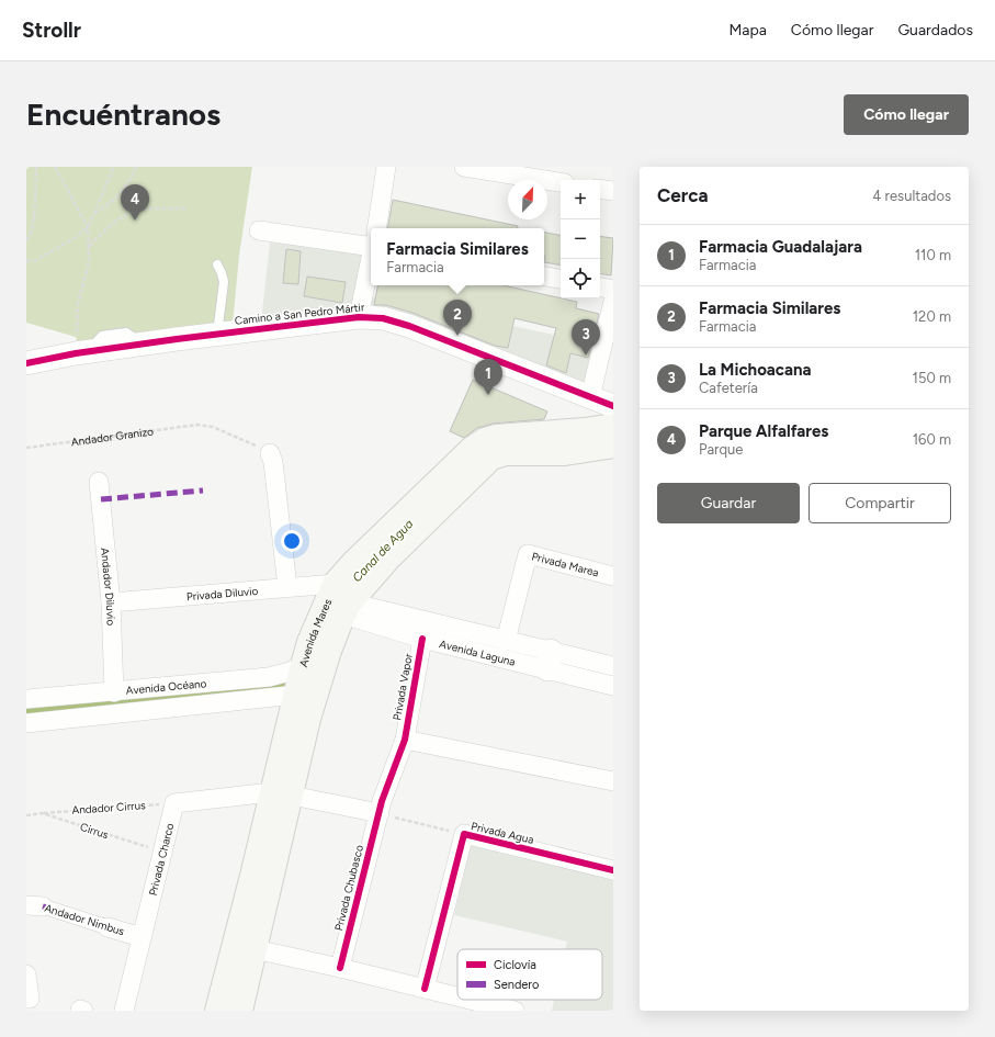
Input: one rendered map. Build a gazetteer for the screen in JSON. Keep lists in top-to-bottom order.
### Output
{
  "streets": {
    "main road": ["Avenida Mares"],
    "street": [
      "Camino a San Pedro Mártir",
      "Privada Marea",
      "Andador Diluvio",
      "Privada Diluvio",
      "Avenida Laguna",
      "Avenida Océano",
      "Privada Vapor",
      "Privada Agua",
      "Privada Charco",
      "Privada Chubasco",
      "Andador Nimbus"
    ],
    "path": ["Andador Granizo", "Andador Cirrus", "Cirrus"]
  },
  "crossings": [
    ["Privada Marea", "Avenida Laguna"],
    ["Andador Diluvio", "Privada Diluvio"],
    ["Andador Diluvio", "Avenida Océano"],
    ["Privada Diluvio", "Avenida Mares"],
    ["Avenida Mares", "Avenida Laguna"],
    ["Avenida Mares", "Avenida Océano"],
    ["Avenida Laguna", "Privada Vapor"],
    ["Privada Vapor", "Privada Chubasco"],
    ["Andador Cirrus", "Cirrus"],
    ["Andador Cirrus", "Privada Charco"],
    ["Cirrus", "Privada Charco"],
    ["Privada Charco", "Andador Nimbus"]
  ],
  "water": ["Canal de Agua"],
  "legend": ["Ciclovía", "Sendero"],
  "north": "top right",
  "page": {
    "header": "Strollr",
    "nav": ["Mapa", "Cómo llegar", "Guardados"],
    "buttons": [
      "Cómo llegar",
      ["Guardar", "Compartir"]
    ],
    "title": "Encuéntranos",
    "heading": ["Cerca", "4 resultados"],
    "map_buttons": ["+", "−"],
    "pins": [
      "4",
      "2",
      "3",
      "1"
    ],
    "list": [
      {
        "mark": "1",
        "name": "Farmacia Guadalajara",
        "note": "Farmacia",
        "value": "110 m"
      },
      {
        "mark": "2",
        "name": "Farmacia Similares",
        "note": "Farmacia",
        "value": "120 m"
      },
      {
        "mark": "3",
        "name": "La Michoacana",
        "note": "Cafetería",
        "value": "150 m"
      },
      {
        "mark": "4",
        "name": "Parque Alfalfares",
        "note": "Parque",
        "value": "160 m"
      }
    ],
    "popup": ["Farmacia Similares", "Farmacia"]
  }
}
